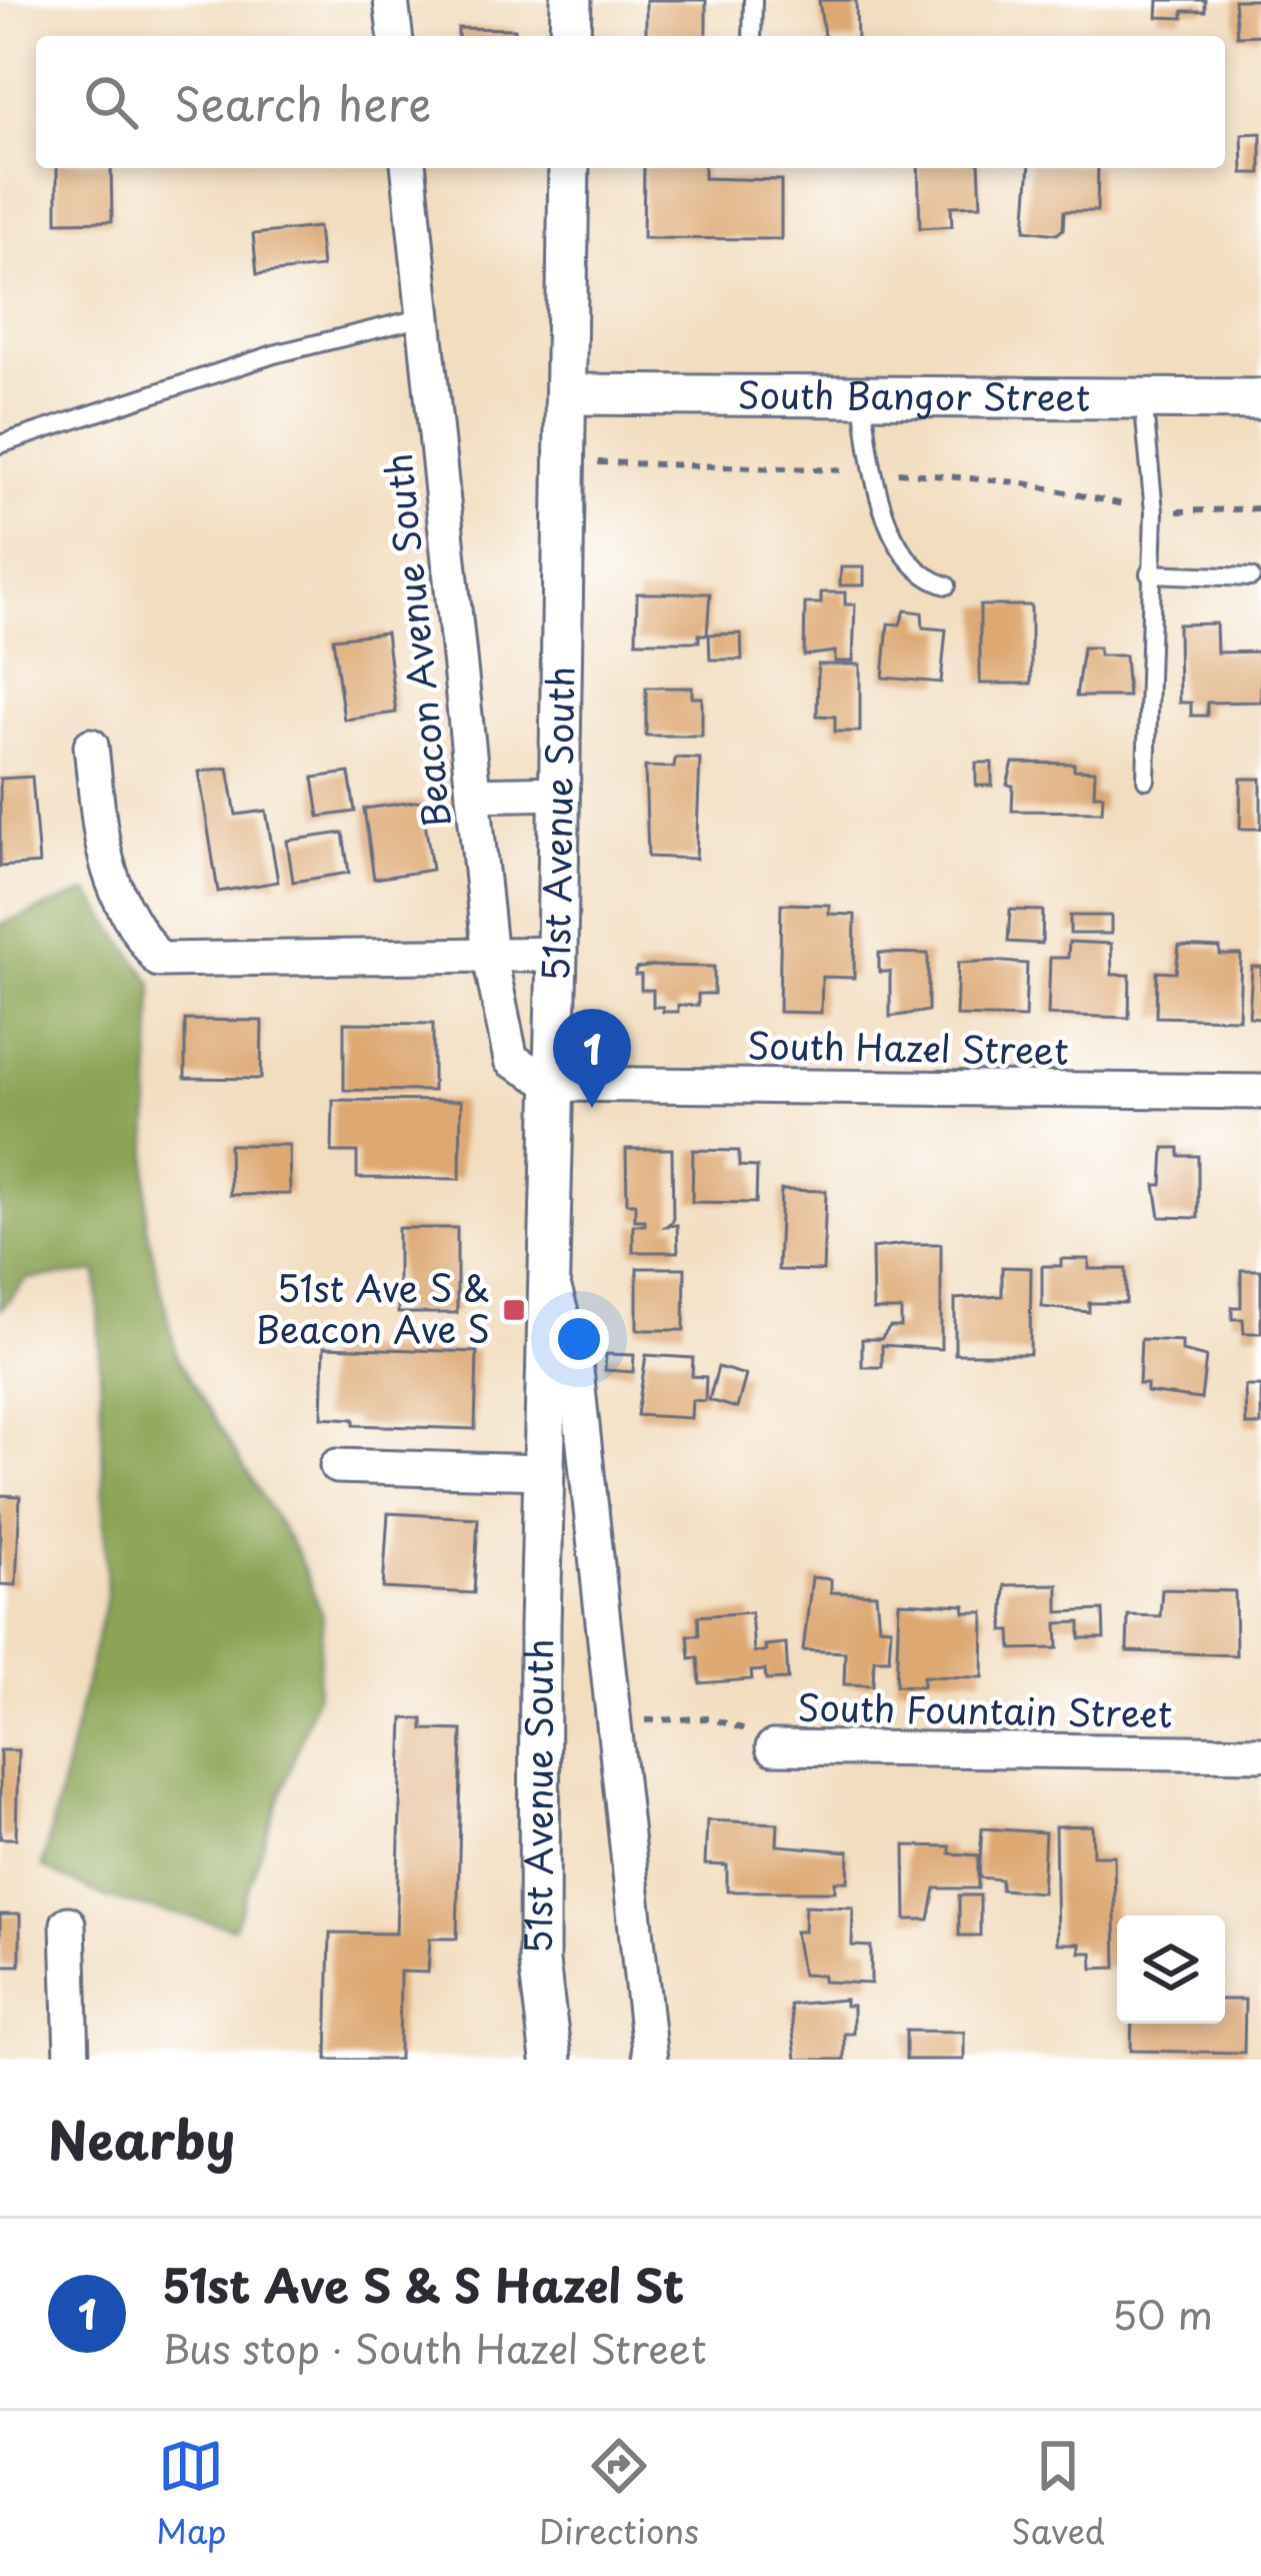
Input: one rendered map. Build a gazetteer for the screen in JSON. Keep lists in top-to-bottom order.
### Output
{
  "streets": {
    "street": [
      "South Bangor Street",
      "Beacon Avenue South",
      "51st Avenue South",
      "South Hazel Street",
      "South Fountain Street"
    ]
  },
  "crossings": [
    ["South Bangor Street", "51st Avenue South"],
    ["Beacon Avenue South", "51st Avenue South"],
    ["Beacon Avenue South", "South Hazel Street"],
    ["51st Avenue South", "South Hazel Street"]
  ],
  "places": {
    "transit": ["51st Ave S & Beacon Ave S"]
  },
  "page": {
    "search": "Search here",
    "pins": "1",
    "heading": "Nearby",
    "list": [
      {
        "mark": "1",
        "name": "51st Ave S & S Hazel St",
        "note": "Bus stop · South Hazel Street",
        "value": "50 m"
      }
    ],
    "nav": ["Map", "Directions", "Saved"]
  }
}
